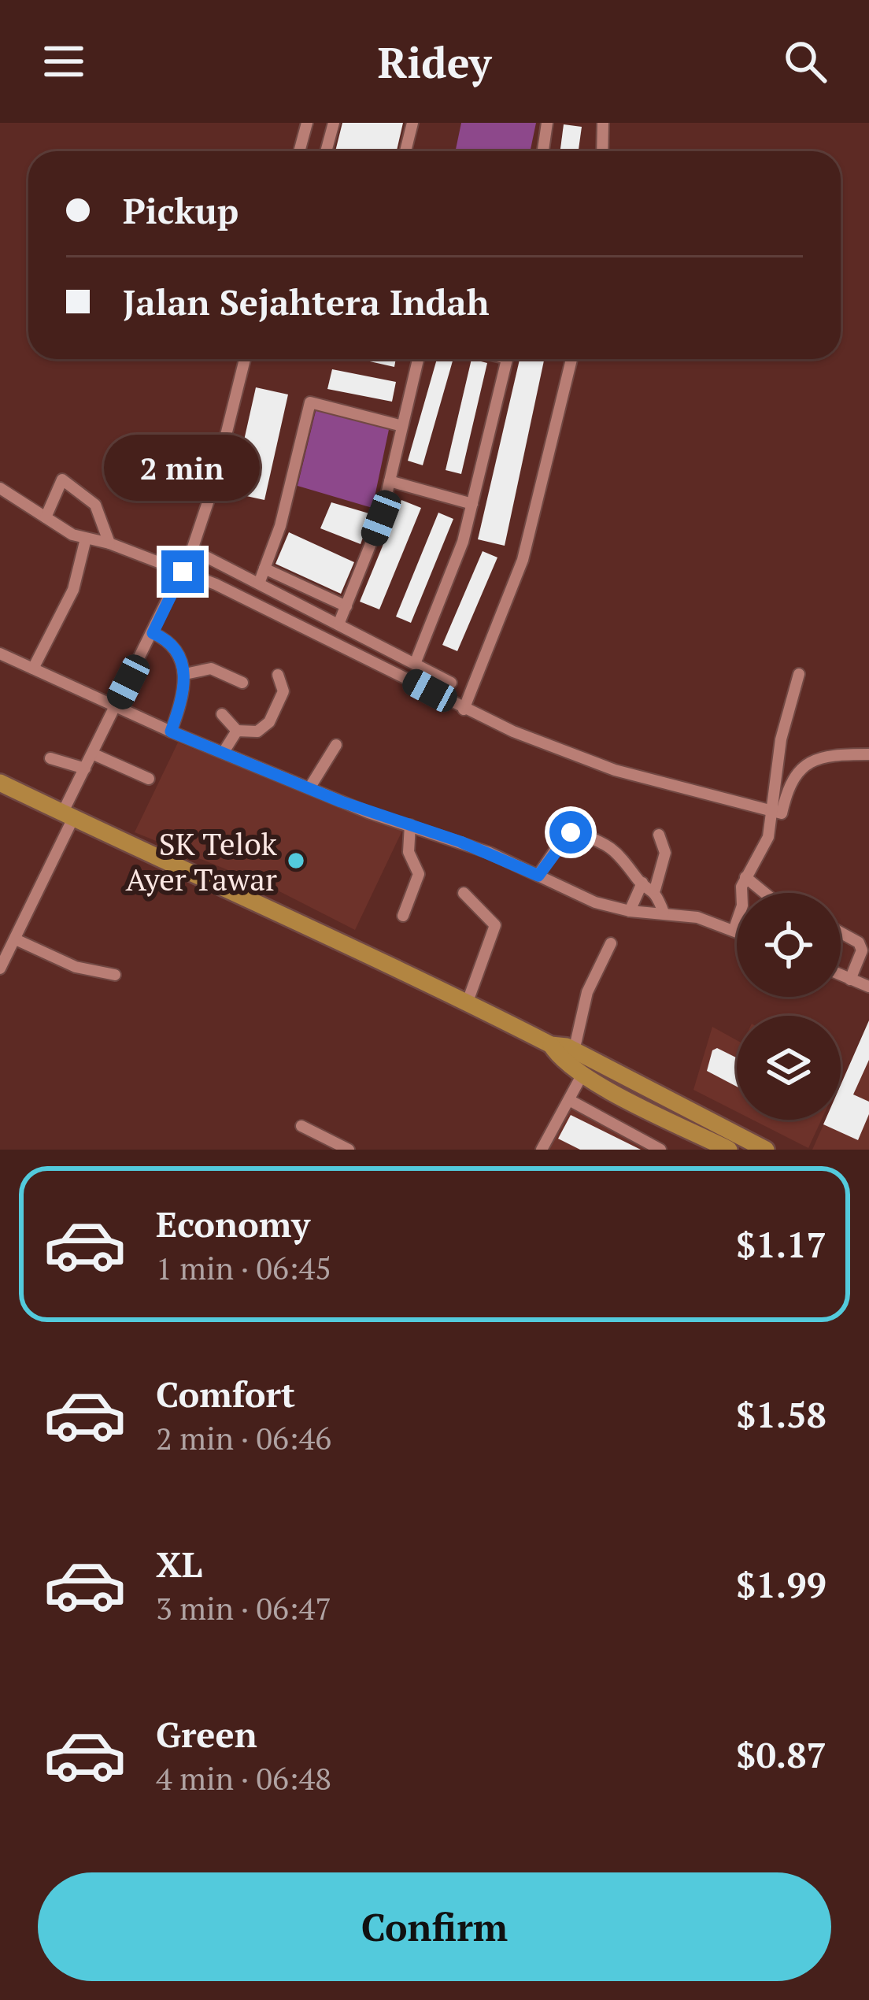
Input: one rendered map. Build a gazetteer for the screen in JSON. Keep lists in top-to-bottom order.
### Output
{
  "places": ["SK Telok Ayer Tawar"],
  "page": {
    "header": "Ridey",
    "banner": ["Pickup", "Jalan Sejahtera Indah"],
    "bubble": "2 min",
    "list": [
      {
        "name": "Economy",
        "note": "1 min · 06:45",
        "value": "$1.17"
      },
      {
        "name": "Comfort",
        "note": "2 min · 06:46",
        "value": "$1.58"
      },
      {
        "name": "XL",
        "note": "3 min · 06:47",
        "value": "$1.99"
      },
      {
        "name": "Green",
        "note": "4 min · 06:48",
        "value": "$0.87"
      }
    ],
    "buttons": "Confirm"
  }
}
